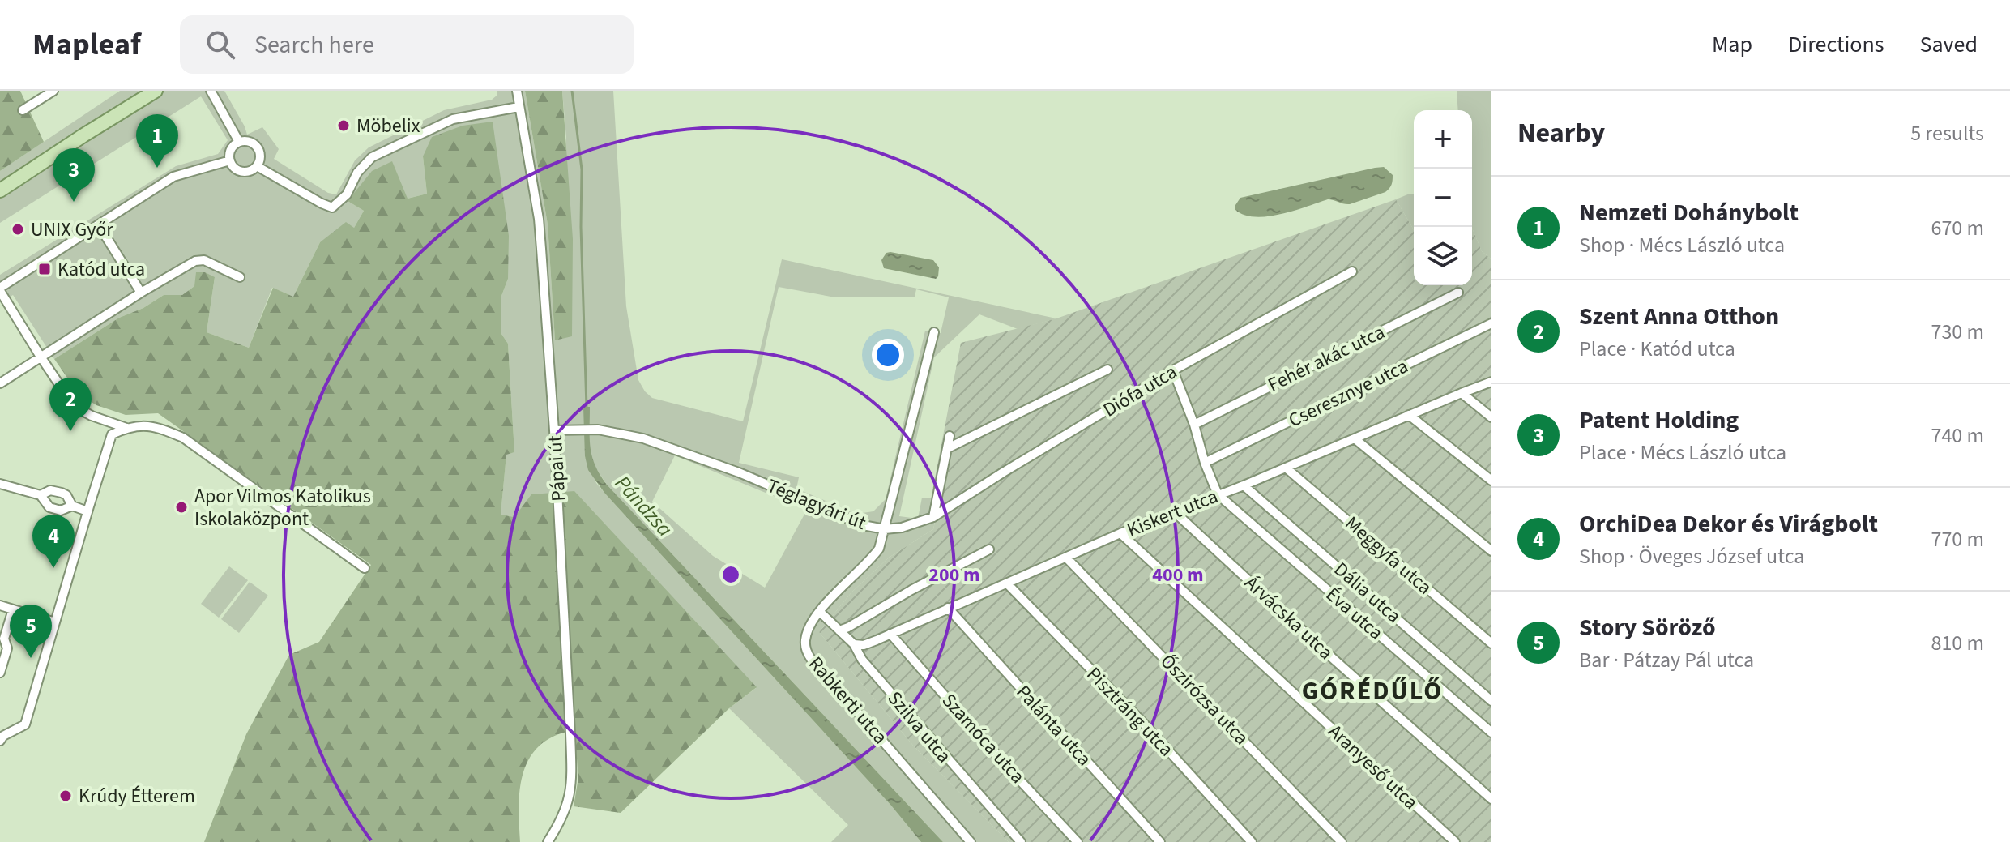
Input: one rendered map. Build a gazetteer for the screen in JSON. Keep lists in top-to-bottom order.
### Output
{
  "streets": {
    "street": [
      "Fehér akác utca",
      "Diófa utca",
      "Cseresznye utca",
      "Pápai út",
      "Téglagyári út",
      "Kiskert utca",
      "Meggyfa utca",
      "Dália utca",
      "Éva utca",
      "Árvácska utca",
      "Őszirózsa utca",
      "Rabkerti utca",
      "Pisztráng utca",
      "Palánta utca",
      "Szilva utca",
      "Szamóca utca",
      "Aranyeső utca"
    ]
  },
  "crossings": [
    ["Pápai út", "Téglagyári út"],
    ["Téglagyári út", "Rabkerti utca"],
    ["Kiskert utca", "Meggyfa utca"],
    ["Kiskert utca", "Dália utca"],
    ["Kiskert utca", "Éva utca"],
    ["Kiskert utca", "Árvácska utca"],
    ["Kiskert utca", "Őszirózsa utca"],
    ["Kiskert utca", "Pisztráng utca"],
    ["Kiskert utca", "Palánta utca"],
    ["Kiskert utca", "Szilva utca"],
    ["Kiskert utca", "Szamóca utca"],
    ["Kiskert utca", "Aranyeső utca"],
    ["Rabkerti utca", "Szilva utca"]
  ],
  "districts": ["GÓRÉDŰLŐ"],
  "water": ["Pándzsa"],
  "places": {
    "other": [
      "Möbelix",
      "UNIX Győr",
      "Apor Vilmos Katolikus Iskolaközpont",
      "Krúdy Étterem"
    ],
    "transit": ["Katód utca"]
  },
  "page": {
    "header": "Mapleaf",
    "search": "Search here",
    "nav": ["Map", "Directions", "Saved"],
    "heading": ["Nearby", "5 results"],
    "map_buttons": ["+", "−"],
    "pins": [
      "1",
      "3",
      "2",
      "4",
      "5"
    ],
    "list": [
      {
        "mark": "1",
        "name": "Nemzeti Dohánybolt",
        "note": "Shop · Mécs László utca",
        "value": "670 m"
      },
      {
        "mark": "2",
        "name": "Szent Anna Otthon",
        "note": "Place · Katód utca",
        "value": "730 m"
      },
      {
        "mark": "3",
        "name": "Patent Holding",
        "note": "Place · Mécs László utca",
        "value": "740 m"
      },
      {
        "mark": "4",
        "name": "OrchiDea Dekor és Virágbolt",
        "note": "Shop · Öveges József utca",
        "value": "770 m"
      },
      {
        "mark": "5",
        "name": "Story Söröző",
        "note": "Bar · Pátzay Pál utca",
        "value": "810 m"
      }
    ]
  },
  "rings": ["200 m", "400 m"]
}
